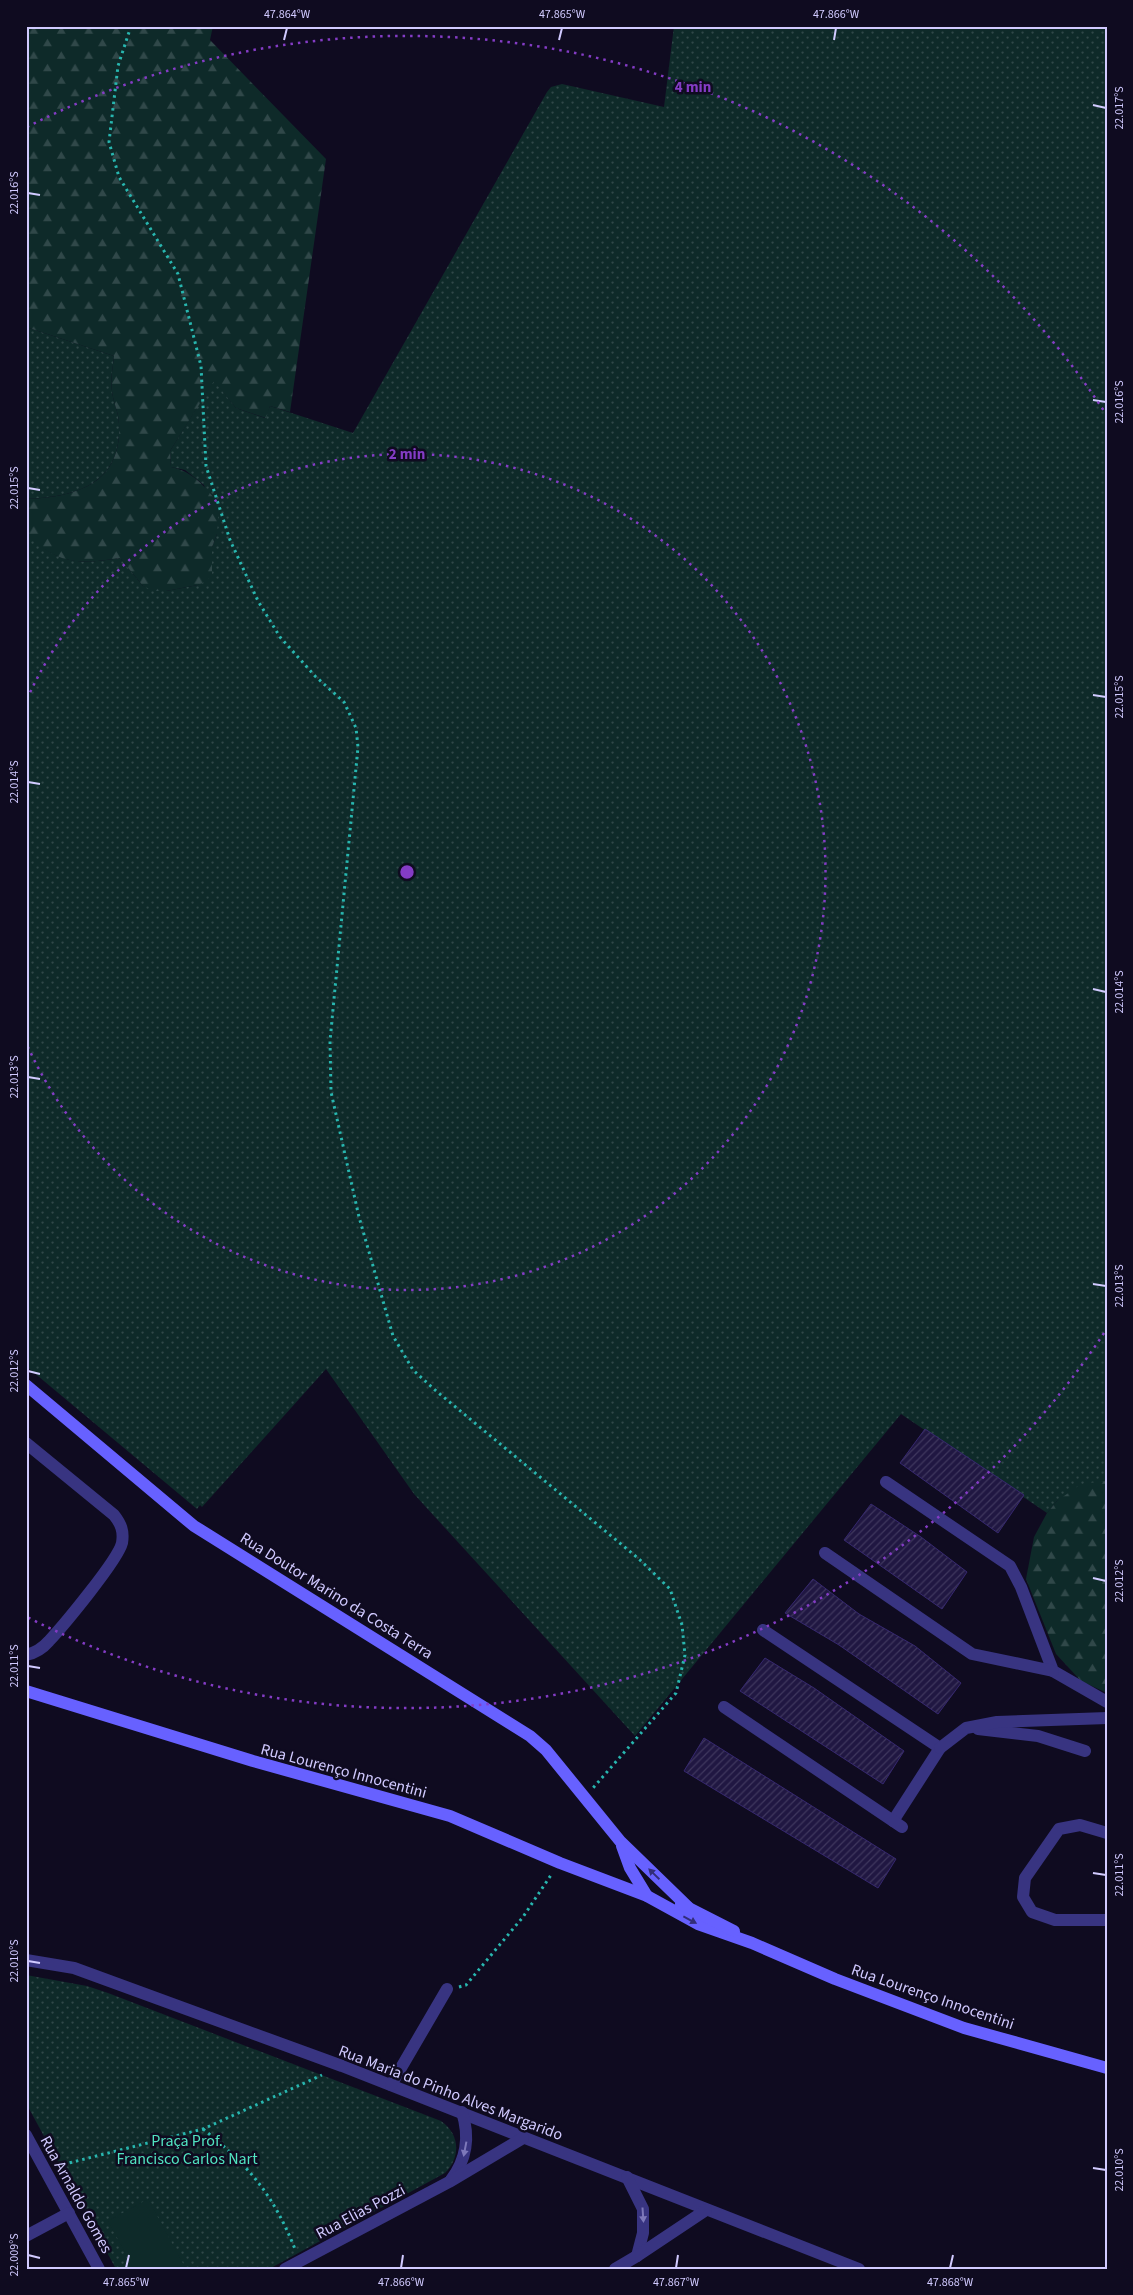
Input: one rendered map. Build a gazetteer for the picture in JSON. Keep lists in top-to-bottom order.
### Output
{
  "streets": {
    "main road": ["Rua Doutor Marino da Costa Terra", "Rua Lourenço Innocentini"],
    "street": ["Rua Maria do Pinho Alves Margarido", "Rua Arnaldo Gomes", "Rua Elias Pozzi"]
  },
  "crossings": [
    ["Rua Doutor Marino da Costa Terra", "Rua Lourenço Innocentini"],
    ["Rua Maria do Pinho Alves Margarido", "Rua Elias Pozzi"]
  ],
  "parks": ["Praça Prof. Francisco Carlos Nart"],
  "coordinates": [
    "47.864°W",
    "47.865°W",
    "47.866°W",
    "22.017°S",
    "22.016°S",
    "22.015°S",
    "22.014°S",
    "22.013°S",
    "22.012°S",
    "22.011°S",
    "22.010°S",
    "22.009°S",
    "47.867°W",
    "47.868°W"
  ],
  "rings": ["4 min", "2 min"]
}
